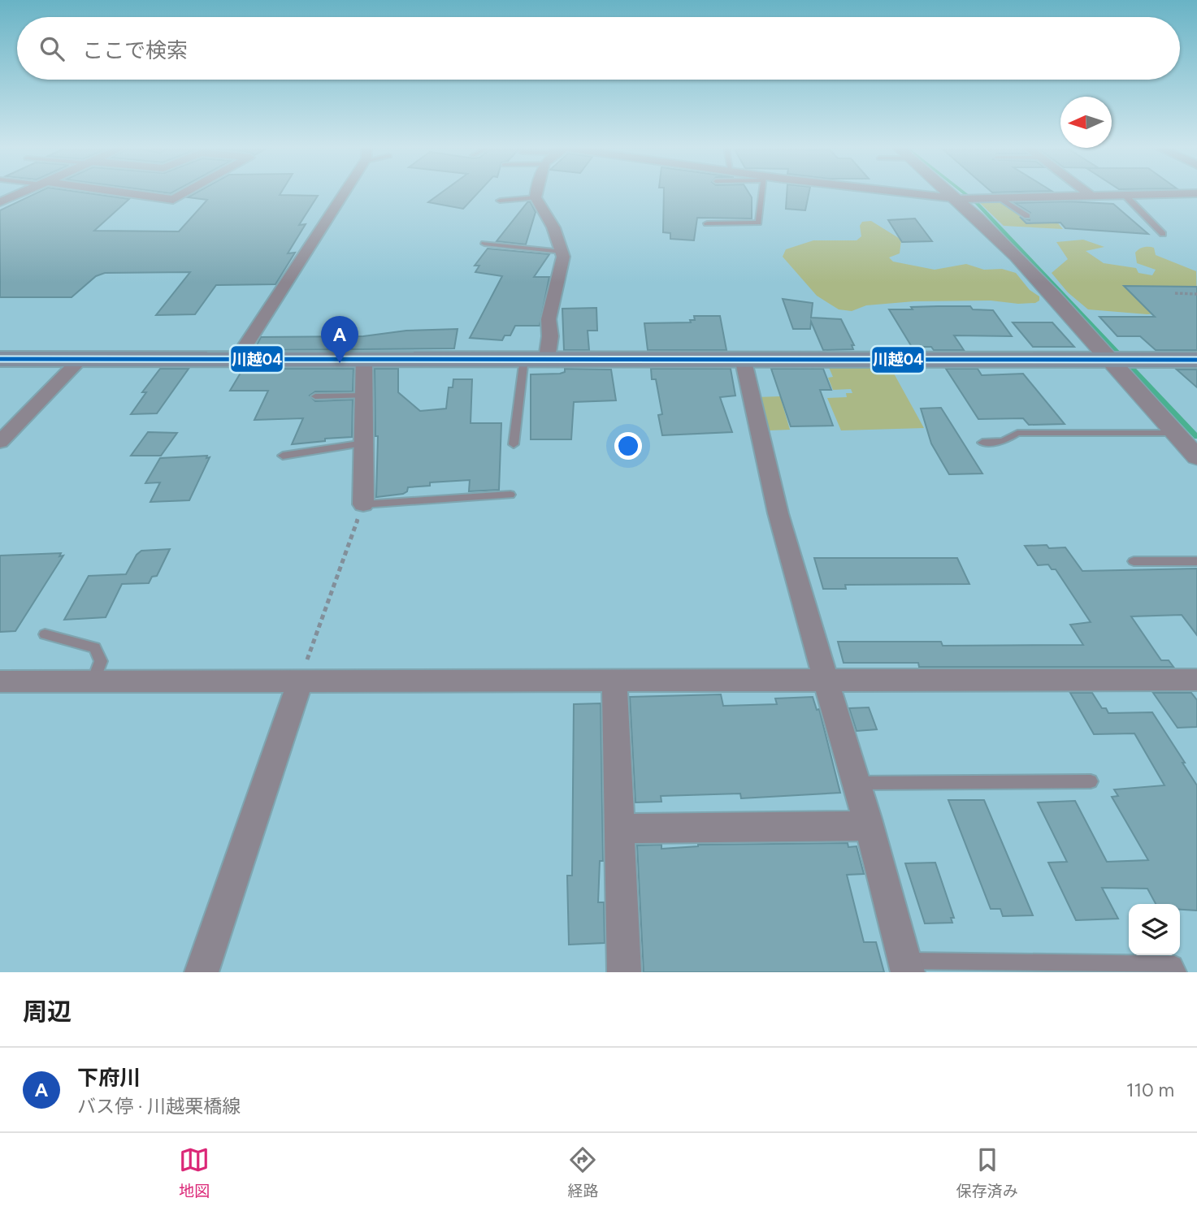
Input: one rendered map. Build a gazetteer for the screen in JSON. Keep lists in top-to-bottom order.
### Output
{
  "lines": ["transit line 川越04"],
  "north": "left",
  "page": {
    "search": "ここで検索",
    "pins": "A",
    "heading": "周辺",
    "list": [
      {
        "mark": "A",
        "name": "下府川",
        "note": "バス停 · 川越栗橋線",
        "value": "110 m"
      }
    ],
    "nav": ["地図", "経路", "保存済み"]
  }
}
